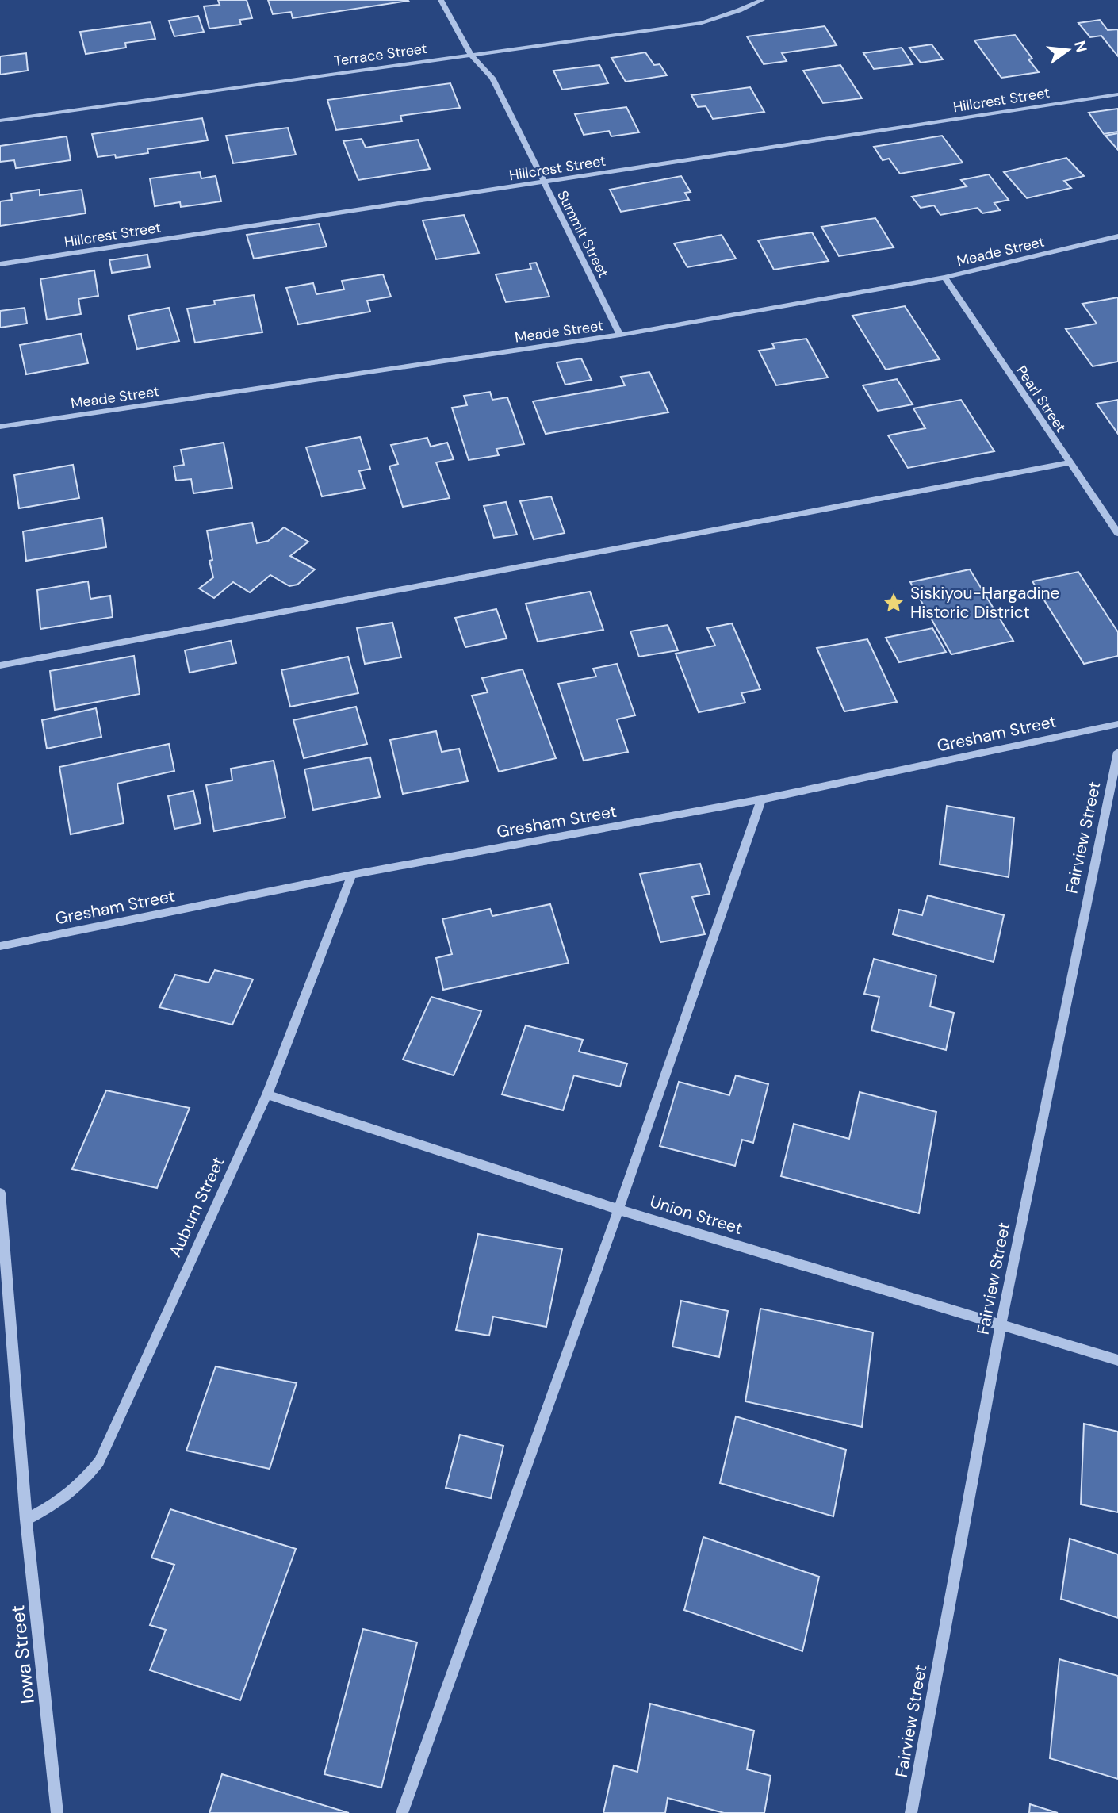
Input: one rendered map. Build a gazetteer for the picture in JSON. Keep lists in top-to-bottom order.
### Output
{
  "streets": {
    "street": [
      "Terrace Street",
      "Hillcrest Street",
      "Summit Street",
      "Meade Street",
      "Pearl Street",
      "Gresham Street",
      "Fairview Street",
      "Auburn Street",
      "Union Street",
      "Iowa Street"
    ]
  },
  "crossings": [
    ["Terrace Street", "Summit Street"],
    ["Hillcrest Street", "Summit Street"],
    ["Summit Street", "Meade Street"],
    ["Meade Street", "Pearl Street"],
    ["Gresham Street", "Auburn Street"],
    ["Fairview Street", "Union Street"],
    ["Auburn Street", "Union Street"],
    ["Auburn Street", "Iowa Street"]
  ],
  "places": {
    "place": ["Siskiyou-Hargadine Historic District"]
  },
  "north": "right"
}
